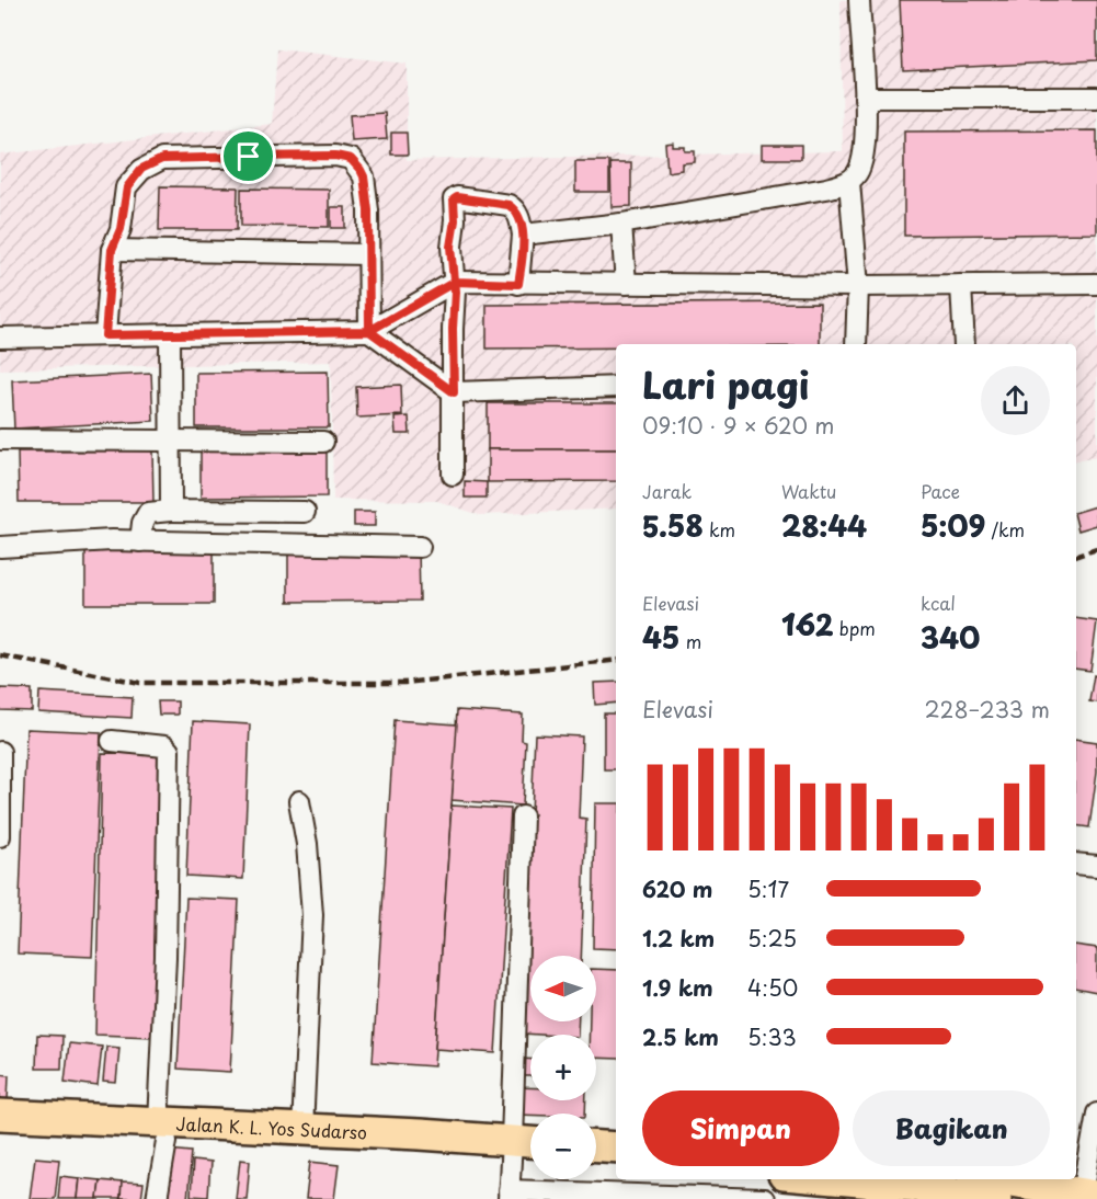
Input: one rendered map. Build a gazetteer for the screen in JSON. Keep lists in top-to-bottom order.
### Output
{
  "streets": {
    "highway": ["Jalan K. L. Yos Sudarso"]
  },
  "north": "left",
  "page": {
    "heading": ["Lari pagi", "09:10 · 9 × 620 m"],
    "stats": [
      ["Jarak", "5.58 km"],
      ["Waktu", "28:44"],
      ["Pace", "5:09 /km"],
      ["Elevasi", "45 m"],
      ["162 bpm"],
      ["kcal", "340"]
    ],
    "chart": ["Elevasi", "228–233 m"],
    "list": [
      {
        "name": "620 m",
        "note": "5:17"
      },
      {
        "name": "1.2 km",
        "note": "5:25"
      },
      {
        "name": "1.9 km",
        "note": "4:50"
      },
      {
        "name": "2.5 km",
        "note": "5:33"
      }
    ],
    "map_buttons": ["+", "−"],
    "buttons": ["Simpan", "Bagikan"]
  }
}
